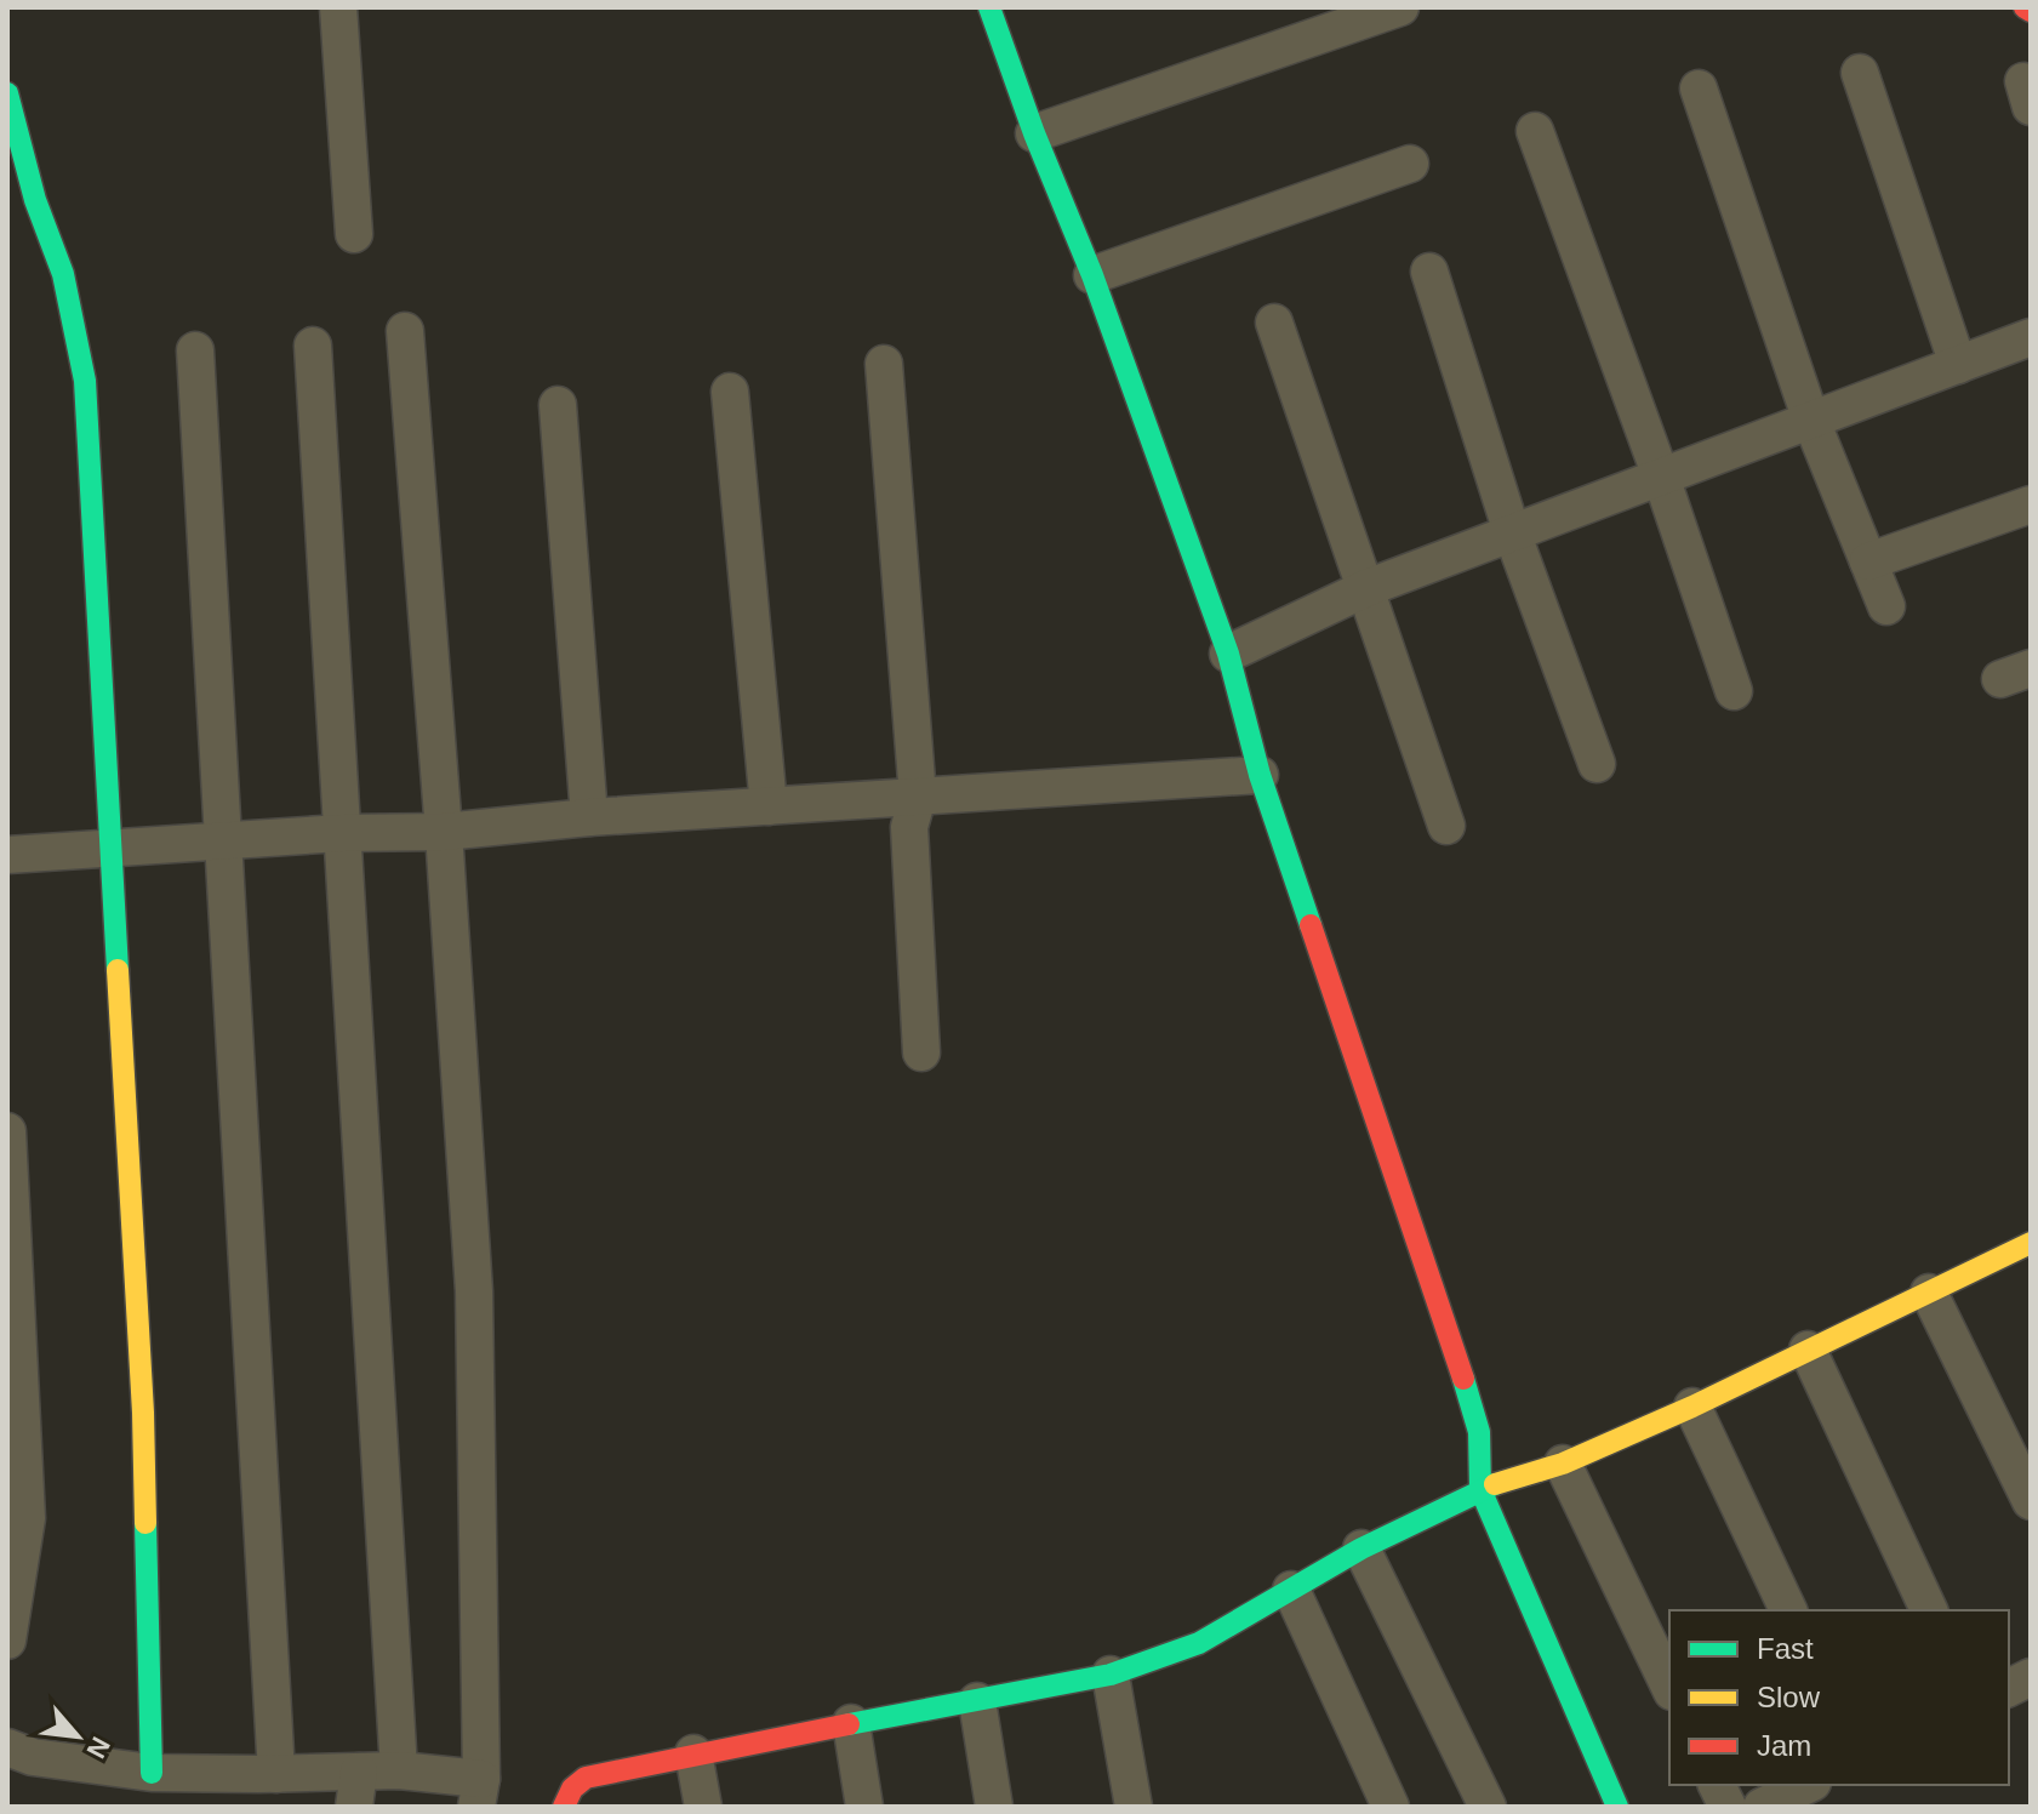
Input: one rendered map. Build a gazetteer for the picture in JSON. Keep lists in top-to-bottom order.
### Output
{
  "legend": ["Fast", "Slow", "Jam"],
  "north": "bottom right"
}
